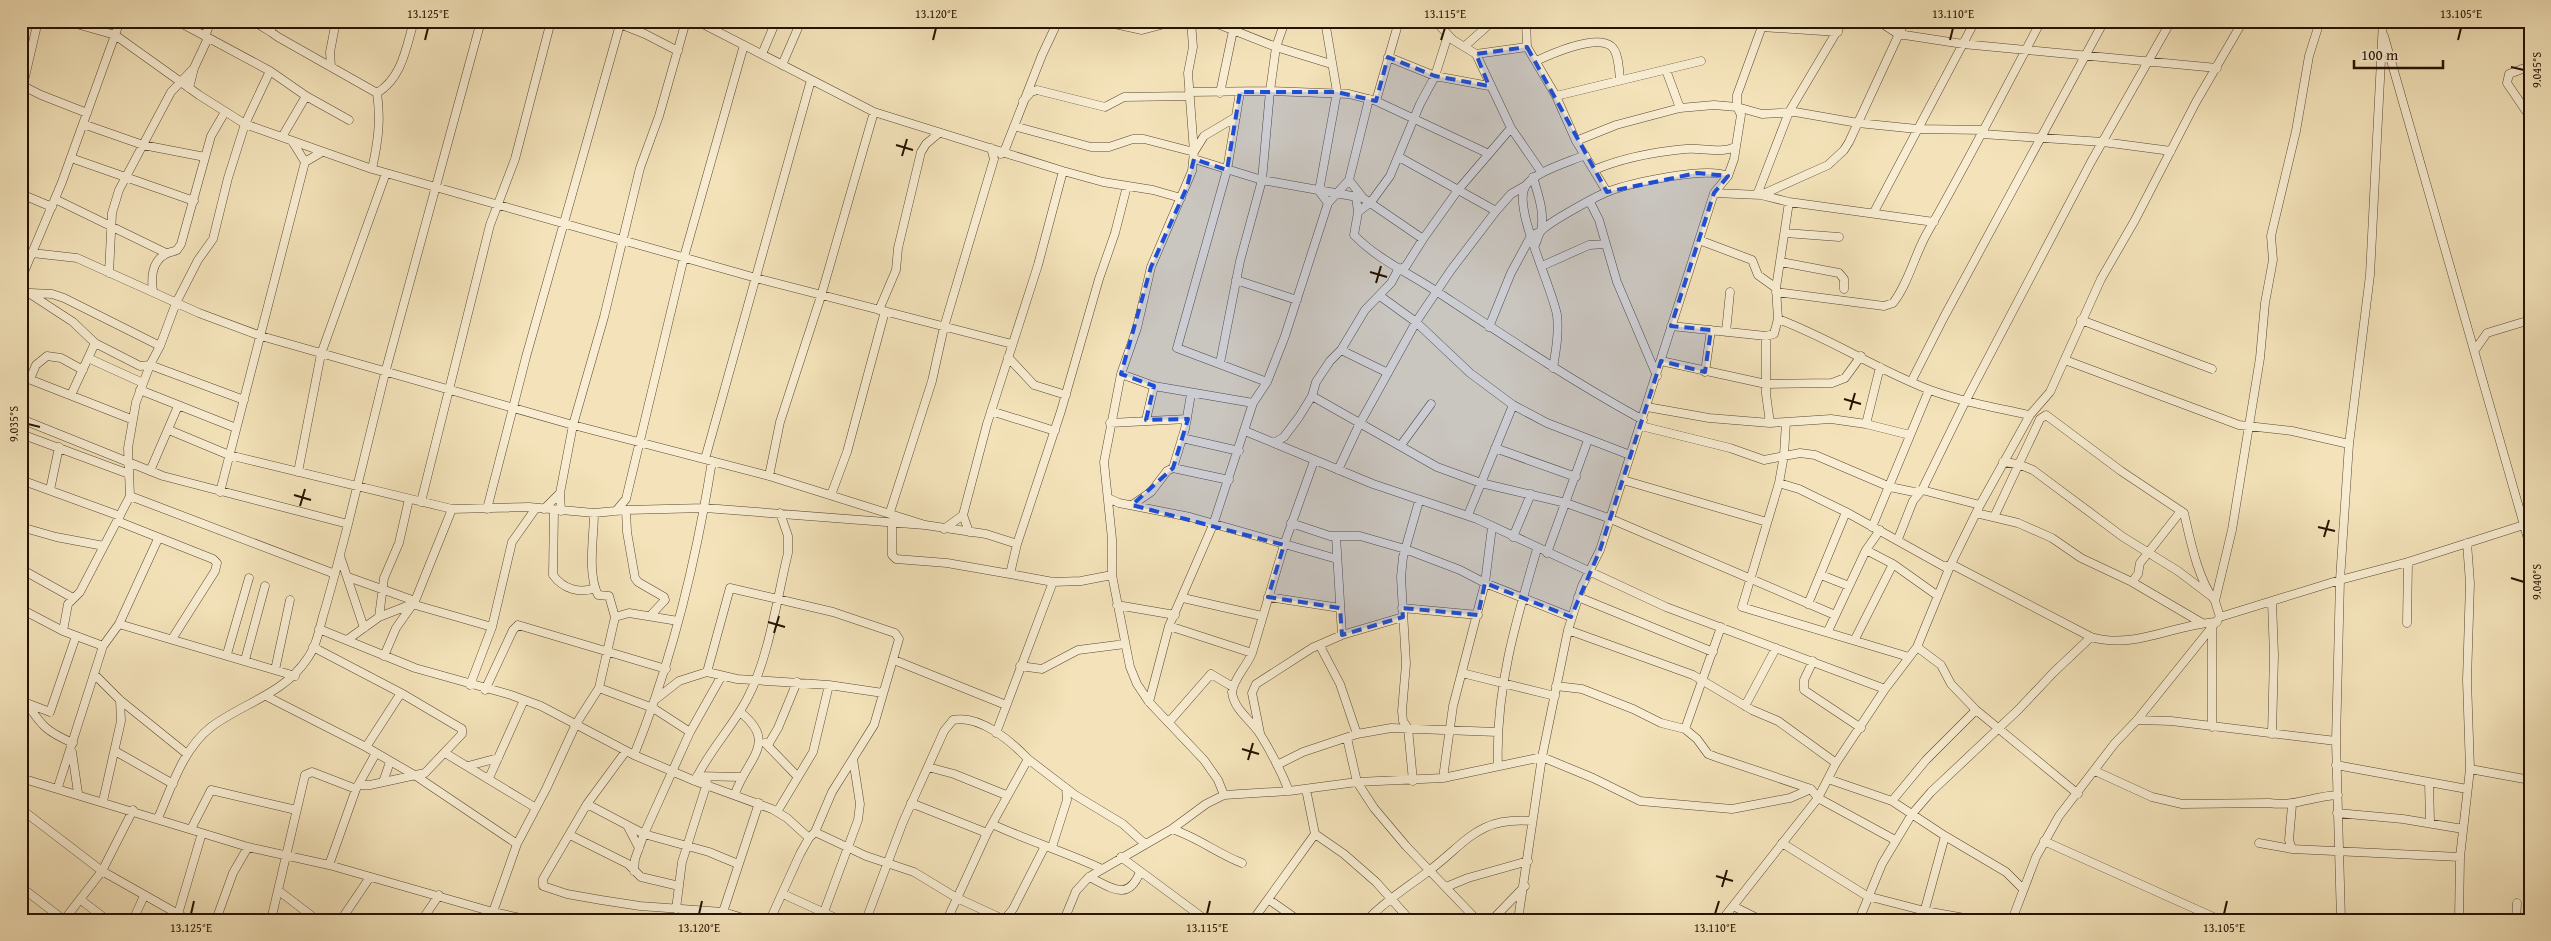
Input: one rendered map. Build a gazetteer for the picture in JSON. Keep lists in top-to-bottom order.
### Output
{
  "scale_bar": "100 m",
  "coordinates": [
    "13.125°E",
    "13.120°E",
    "13.115°E",
    "13.110°E",
    "13.105°E",
    "9.045°S",
    "9.035°S",
    "9.040°S"
  ]
}
